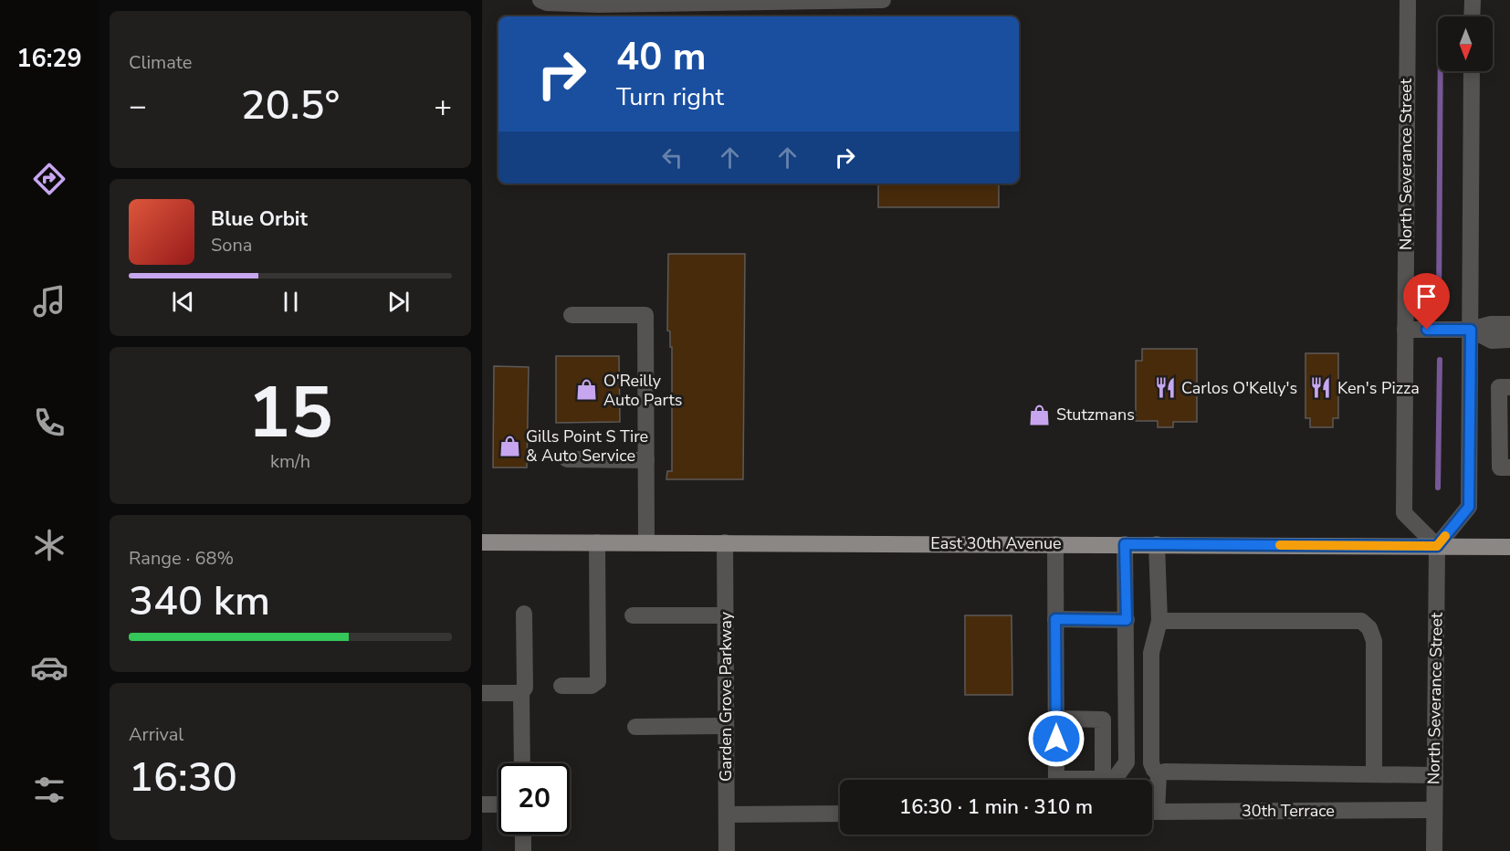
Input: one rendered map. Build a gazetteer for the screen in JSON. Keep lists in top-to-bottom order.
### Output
{
  "streets": {
    "main road": ["East 30th Avenue"],
    "street": ["North Severance Street", "Garden Grove Parkway", "30th Terrace"]
  },
  "crossings": [
    ["North Severance Street", "East 30th Avenue"],
    ["North Severance Street", "30th Terrace"],
    ["East 30th Avenue", "Garden Grove Parkway"]
  ],
  "places": {
    "restaurant": ["Carlos O'Kelly's", "Ken's Pizza"],
    "shop": ["O'Reilly Auto Parts", "Stutzmans", "Gills Point S Tire & Auto Service"]
  },
  "north": "bottom",
  "page": {
    "tabs": "16:29",
    "tile": [
      "Climate",
      ["15", "km/h"],
      ["Range · 68%", "340 km"],
      ["Arrival", "16:30"]
    ],
    "turn": ["40 m", "Turn right"],
    "heat": ["−", "20.5°", "+"],
    "song": ["Blue Orbit", "Sona"],
    "limit": "20",
    "trip": "16:30 · 1 min · 310 m"
  }
}
